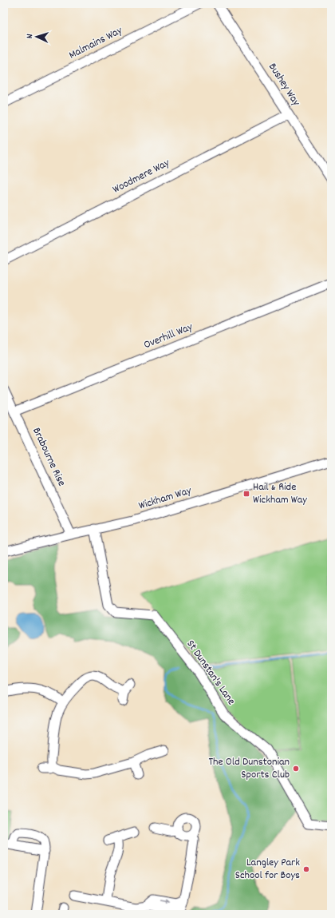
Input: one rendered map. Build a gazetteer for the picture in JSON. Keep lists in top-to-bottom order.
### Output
{
  "streets": {
    "street": [
      "Malmains Way",
      "Bushey Way",
      "Woodmere Way",
      "Overhill Way",
      "Brabourne Rise",
      "Wickham Way",
      "St Dunstan's Lane"
    ]
  },
  "crossings": [
    ["Bushey Way", "Woodmere Way"],
    ["Overhill Way", "Brabourne Rise"],
    ["Brabourne Rise", "Wickham Way"],
    ["Wickham Way", "St Dunstan's Lane"]
  ],
  "places": {
    "transit": ["Hail & Ride Wickham Way"],
    "other": ["The Old Dunstonian Sports Club", "Langley Park School for Boys"]
  },
  "north": "left"
}
